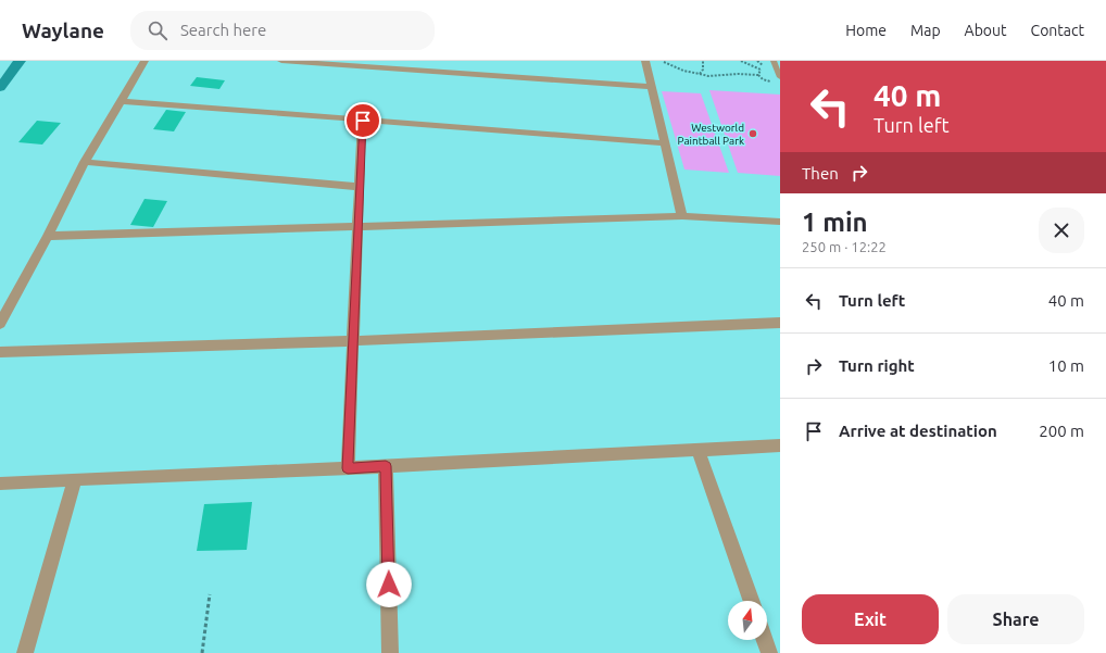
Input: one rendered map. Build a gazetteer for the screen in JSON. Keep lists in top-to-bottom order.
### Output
{
  "places": ["Westworld Paintball Park"],
  "north": "top",
  "page": {
    "header": "Waylane",
    "search": "Search here",
    "nav": [
      "Home",
      "Map",
      "About",
      "Contact"
    ],
    "turn": ["40 m", "Turn left"],
    "then": "Then",
    "heading": ["1 min", "250 m · 12:22"],
    "list": [
      {
        "name": "Turn left",
        "value": "40 m"
      },
      {
        "name": "Turn right",
        "value": "10 m"
      },
      {
        "name": "Arrive at destination",
        "value": "200 m"
      }
    ],
    "buttons": ["Exit", "Share"]
  }
}
